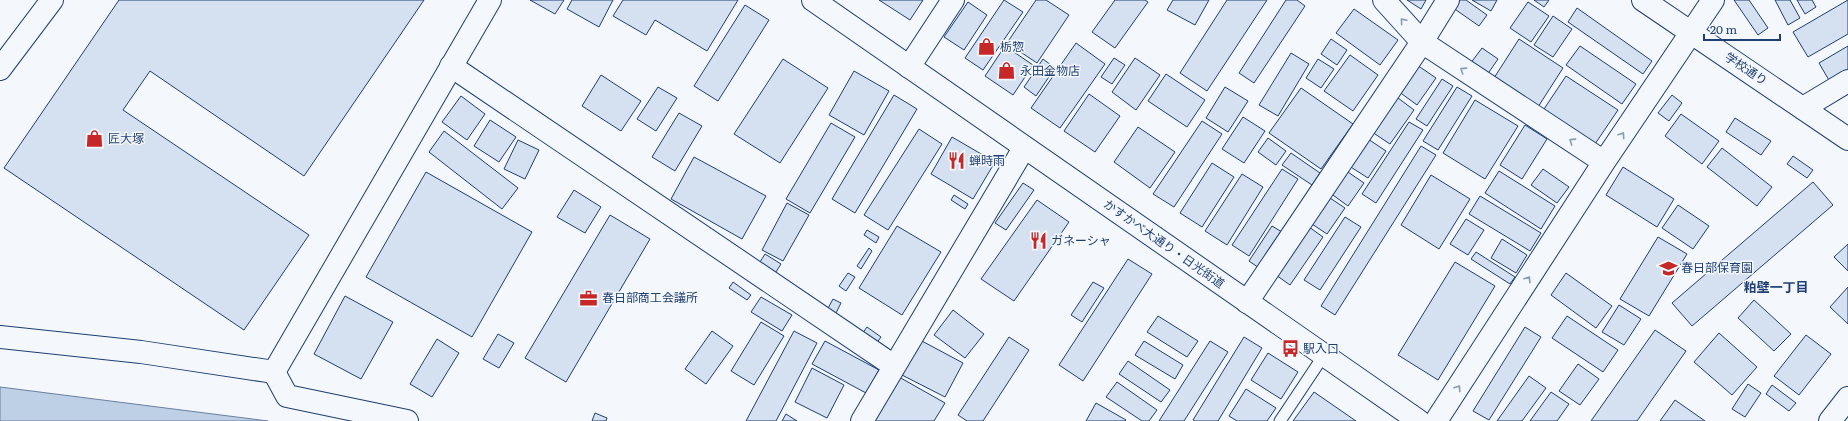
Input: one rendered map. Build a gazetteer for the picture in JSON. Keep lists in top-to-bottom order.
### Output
{
  "streets": {
    "street": ["学校通り", "かすかべ大通り・日光街道"]
  },
  "districts": ["粕壁一丁目"],
  "places": {
    "shop": ["栃惣", "永田金物店", "匠大塚"],
    "restaurant": ["蝉時雨", "ガネーシャ"],
    "school or university": ["春日部保育園"],
    "office": ["春日部商工会議所"],
    "bus stop": ["駅入口"]
  },
  "scale_bar": "20 m"
}
